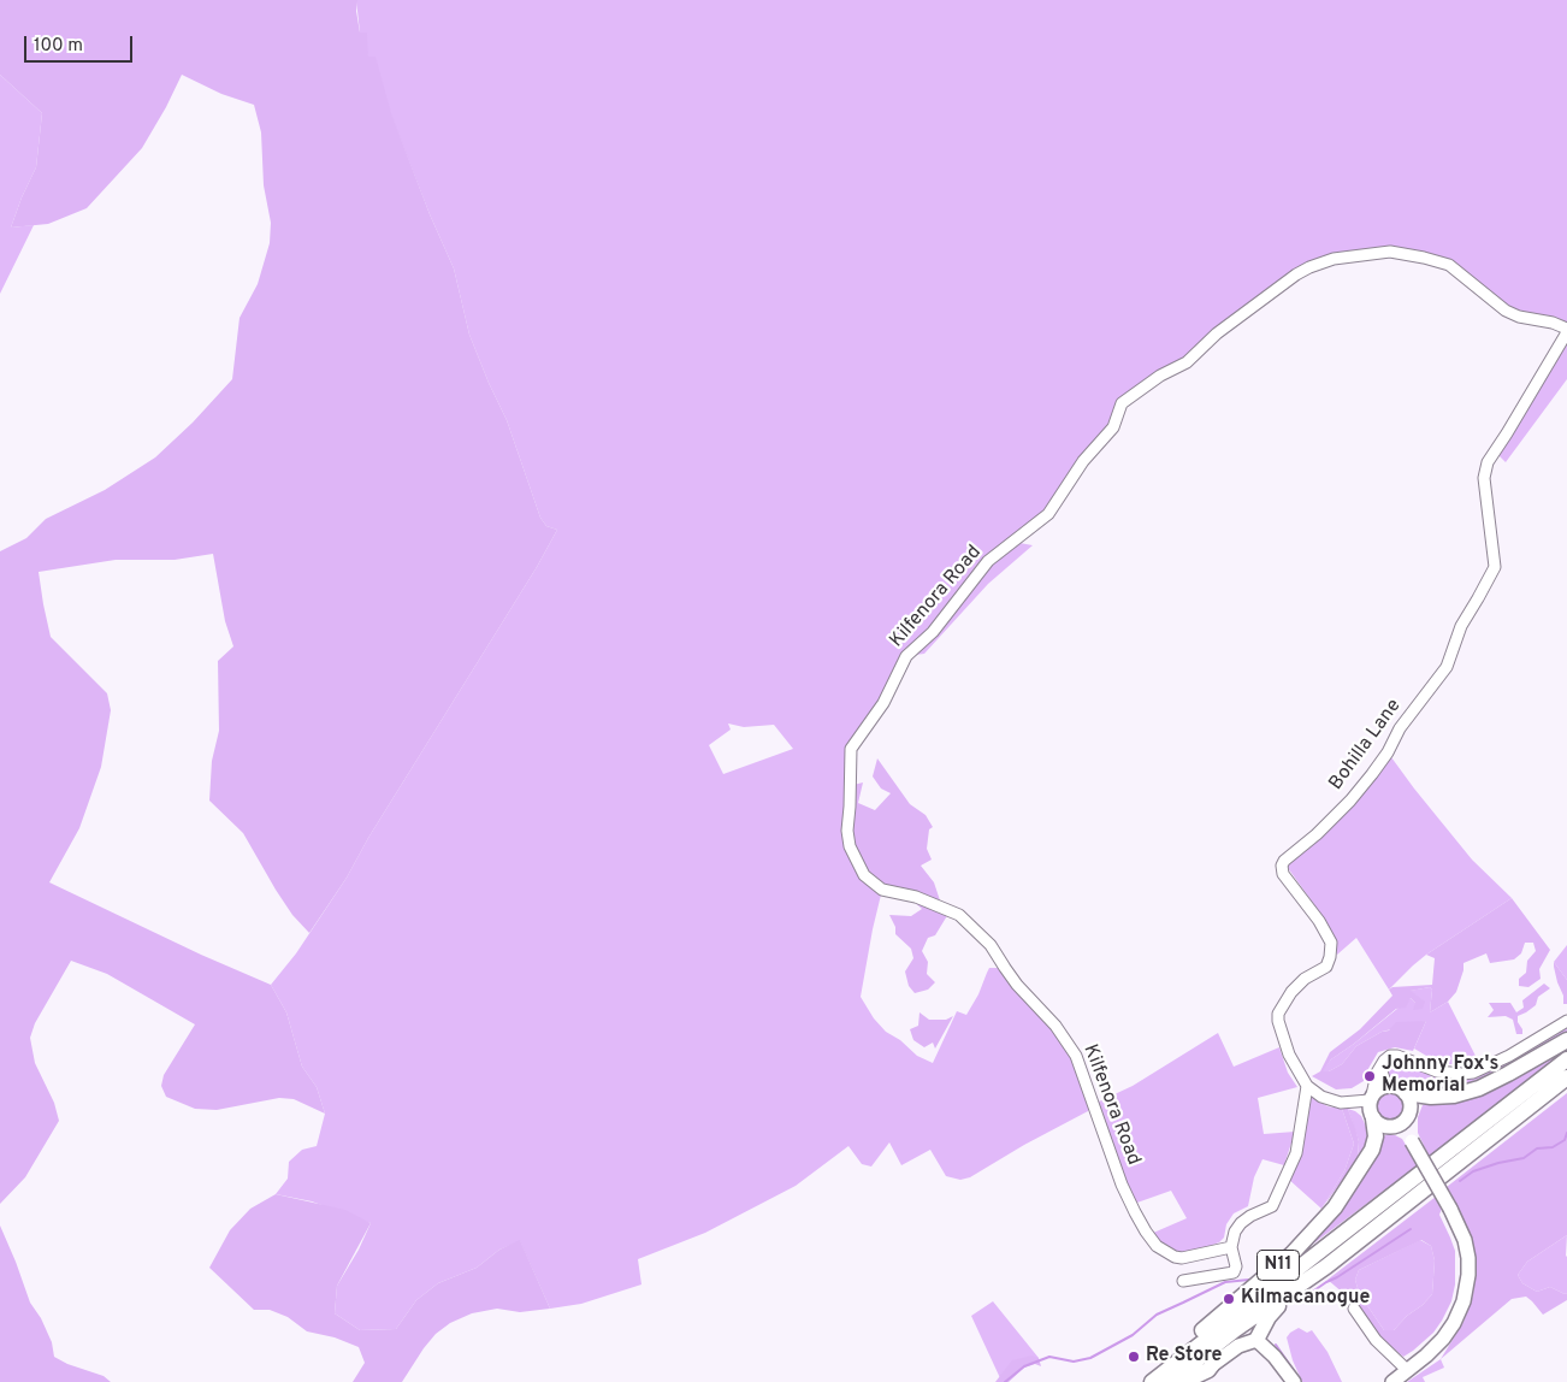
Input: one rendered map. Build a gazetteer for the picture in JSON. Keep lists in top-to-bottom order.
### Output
{
  "streets": {
    "highway": ["N11"],
    "street": ["Kilfenora Road", "Bohilla Lane"]
  },
  "crossings": [
    ["Kilfenora Road", "Bohilla Lane"],
    ["Bohilla Lane", "N11"]
  ],
  "places": ["Johnny Fox's Memorial", "Kilmacanogue", "Re Store"],
  "scale_bar": "100 m"
}
